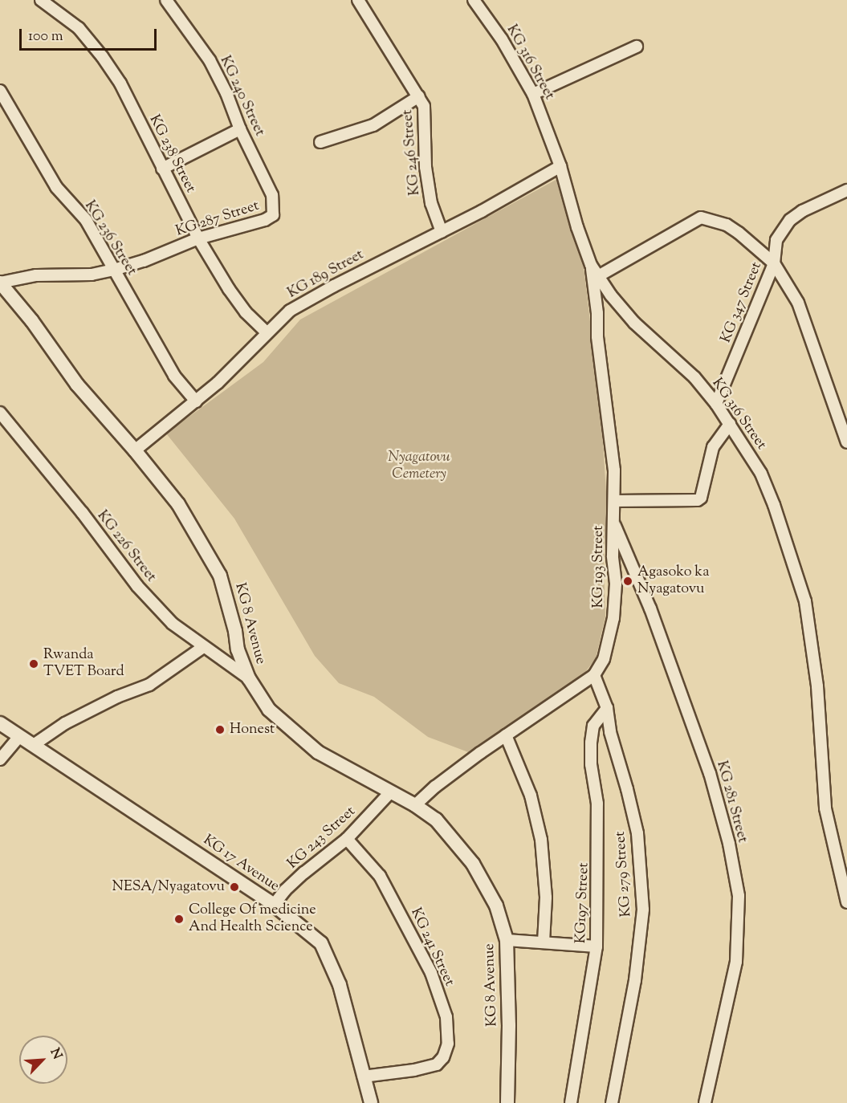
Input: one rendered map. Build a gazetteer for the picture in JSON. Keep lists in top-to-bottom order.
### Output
{
  "streets": {
    "street": [
      "KG 316 Street",
      "KG 240 Street",
      "KG 246 Street",
      "KG 238 Street",
      "KG 287 Street",
      "KG 236 Street",
      "KG 189 Street",
      "KG 347 Street",
      "KG 226 Street",
      "KG 193 Street",
      "KG 8 Avenue",
      "KG 281 Street",
      "KG 243 Street",
      "KG 17 Avenue",
      "KG 279 Street",
      "KG197 Street",
      "KG 241 Street"
    ]
  },
  "crossings": [
    ["KG 316 Street", "KG 189 Street"],
    ["KG 316 Street", "KG 347 Street"],
    ["KG 316 Street", "KG 193 Street"],
    ["KG 240 Street", "KG 287 Street"],
    ["KG 246 Street", "KG 189 Street"],
    ["KG 238 Street", "KG 287 Street"],
    ["KG 238 Street", "KG 189 Street"],
    ["KG 287 Street", "KG 236 Street"],
    ["KG 287 Street", "KG 8 Avenue"],
    ["KG 236 Street", "KG 189 Street"],
    ["KG 189 Street", "KG 8 Avenue"],
    ["KG 226 Street", "KG 8 Avenue"],
    ["KG 193 Street", "KG 8 Avenue"],
    ["KG 193 Street", "KG 281 Street"],
    ["KG 193 Street", "KG 279 Street"],
    ["KG 8 Avenue", "KG 243 Street"],
    ["KG 243 Street", "KG 17 Avenue"],
    ["KG 243 Street", "KG 241 Street"],
    ["KG 17 Avenue", "KG 241 Street"],
    ["KG 279 Street", "KG197 Street"]
  ],
  "parks": ["Nyagatovu Cemetery"],
  "places": [
    "Agasoko ka Nyagatovu",
    "Rwanda TVET Board",
    "Honest",
    "NESA/Nyagatovu",
    "College Of medicine And Health Science"
  ],
  "scale_bar": "100 m",
  "north": "top right"
}
